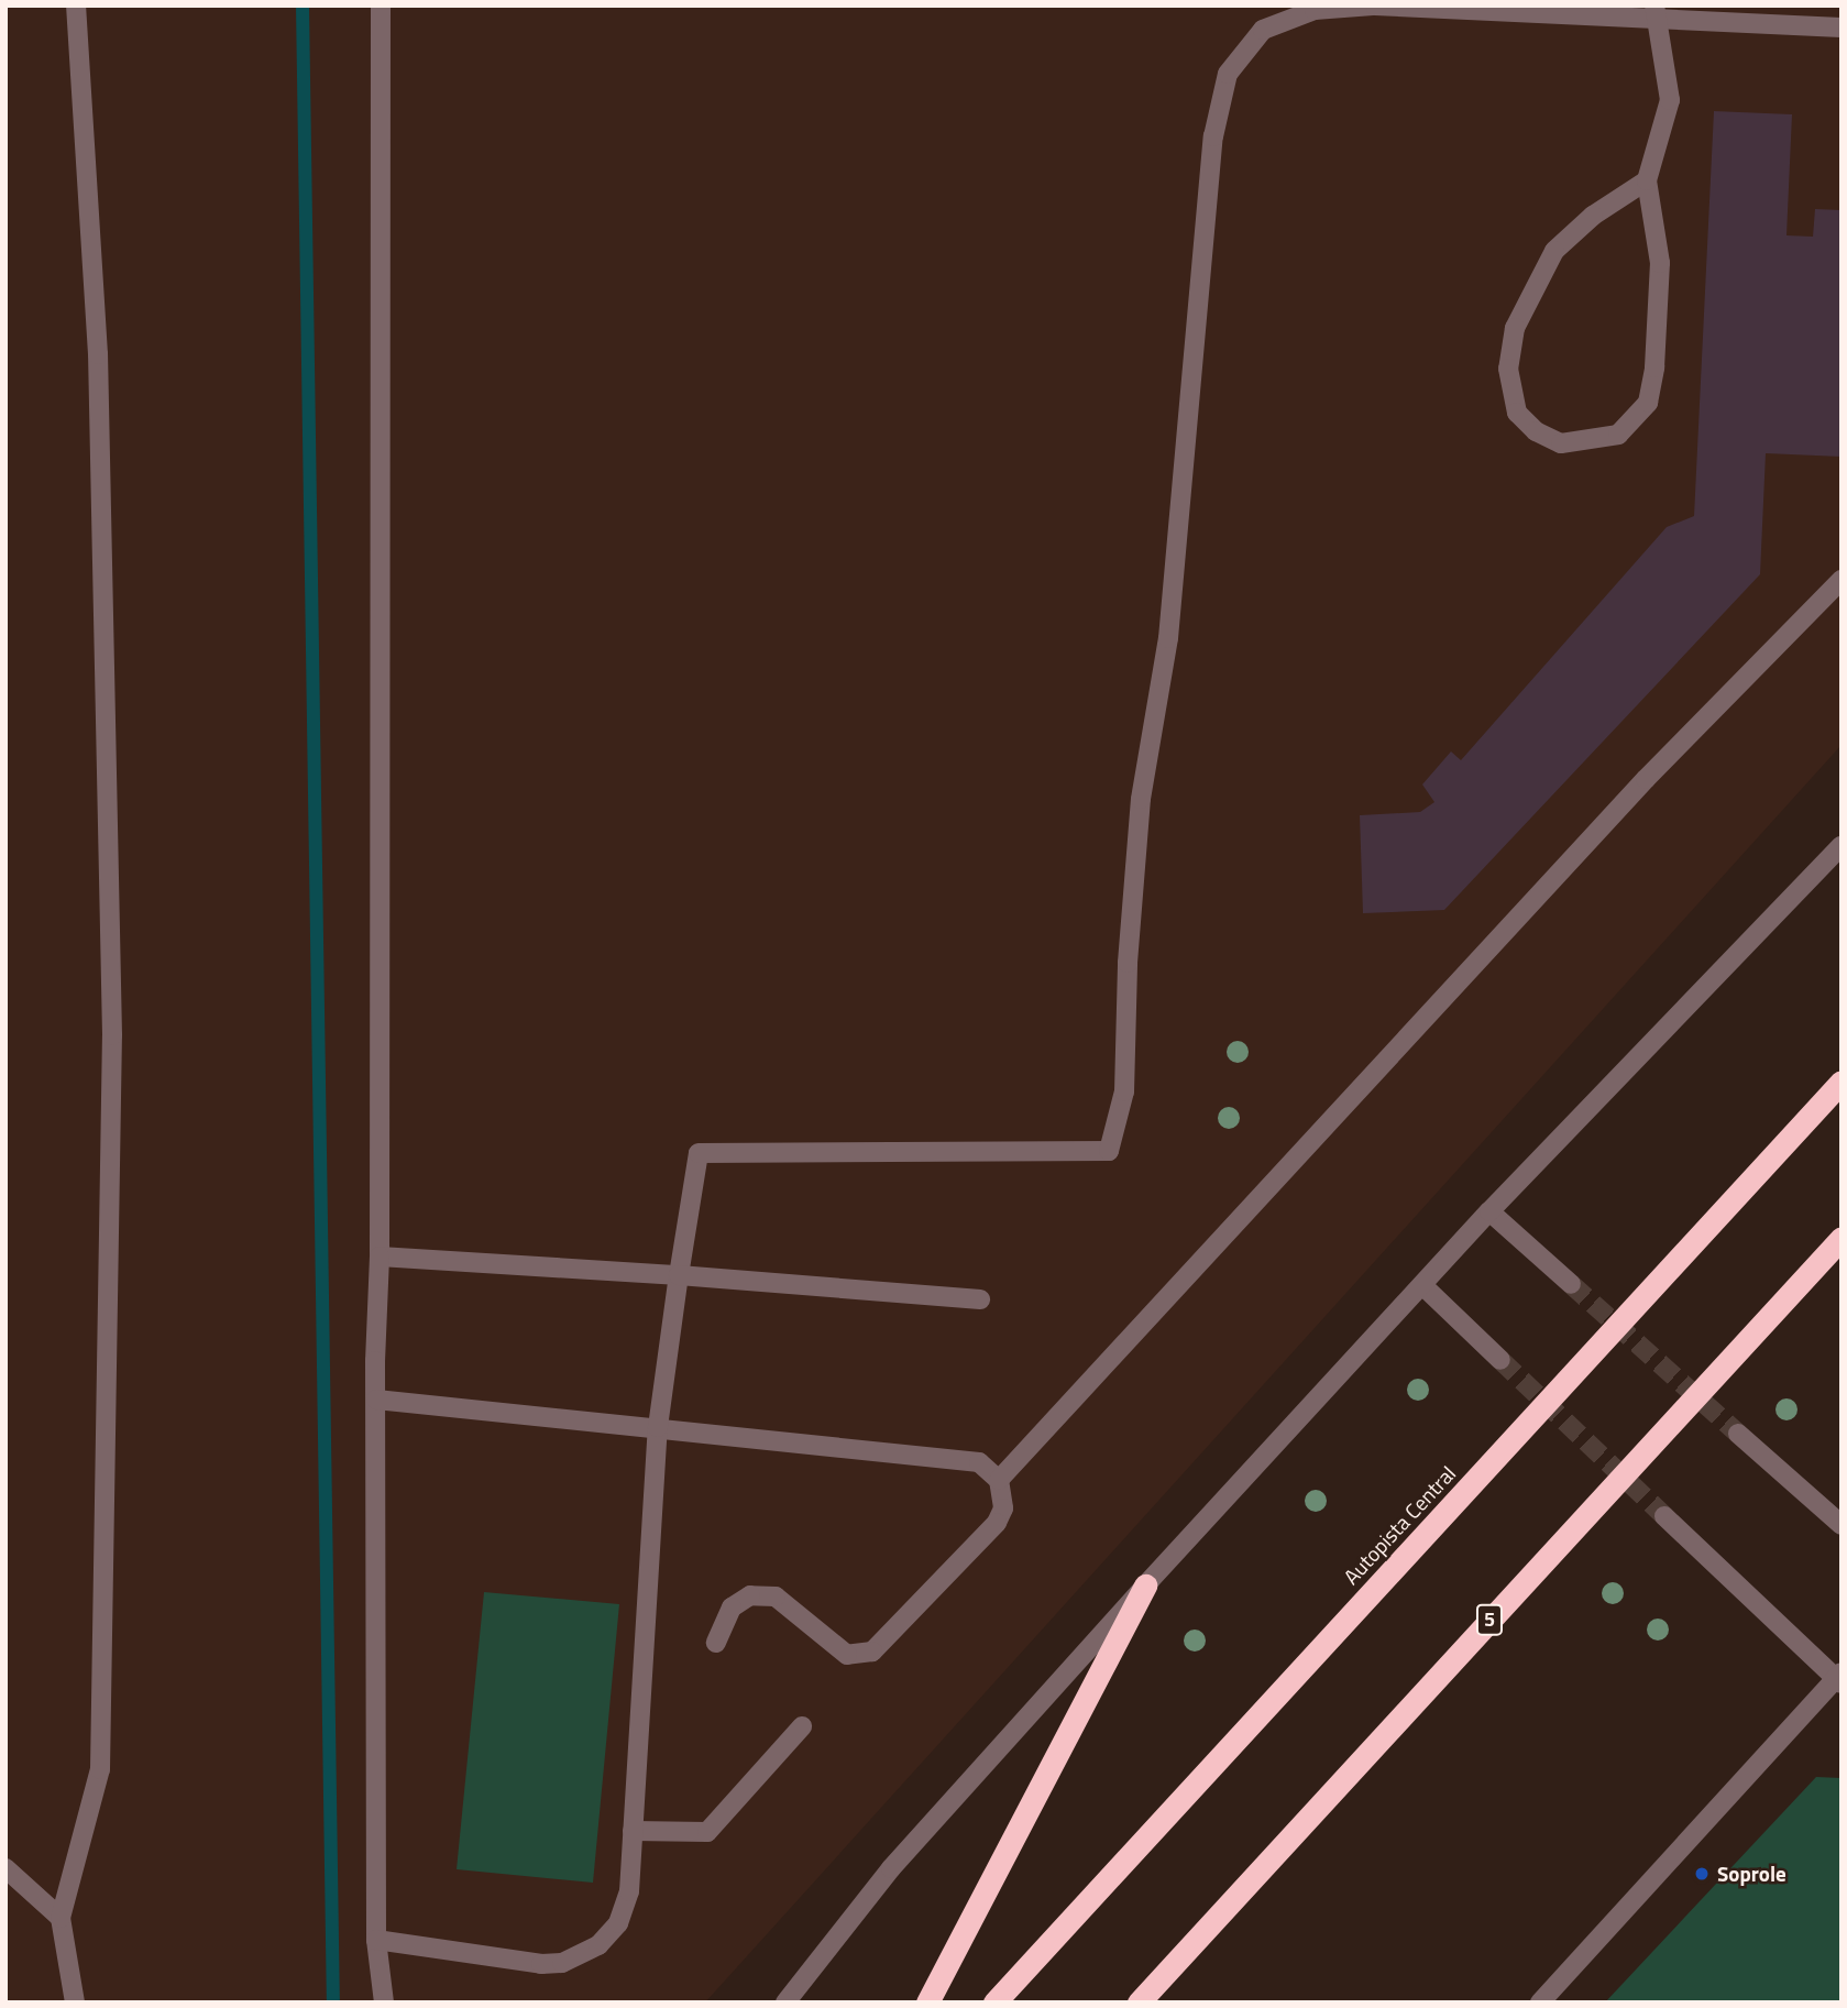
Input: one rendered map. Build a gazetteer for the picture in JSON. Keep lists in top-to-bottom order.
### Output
{
  "streets": {
    "highway": ["Autopista Central", "5"]
  },
  "places": ["Soprole"]
}
